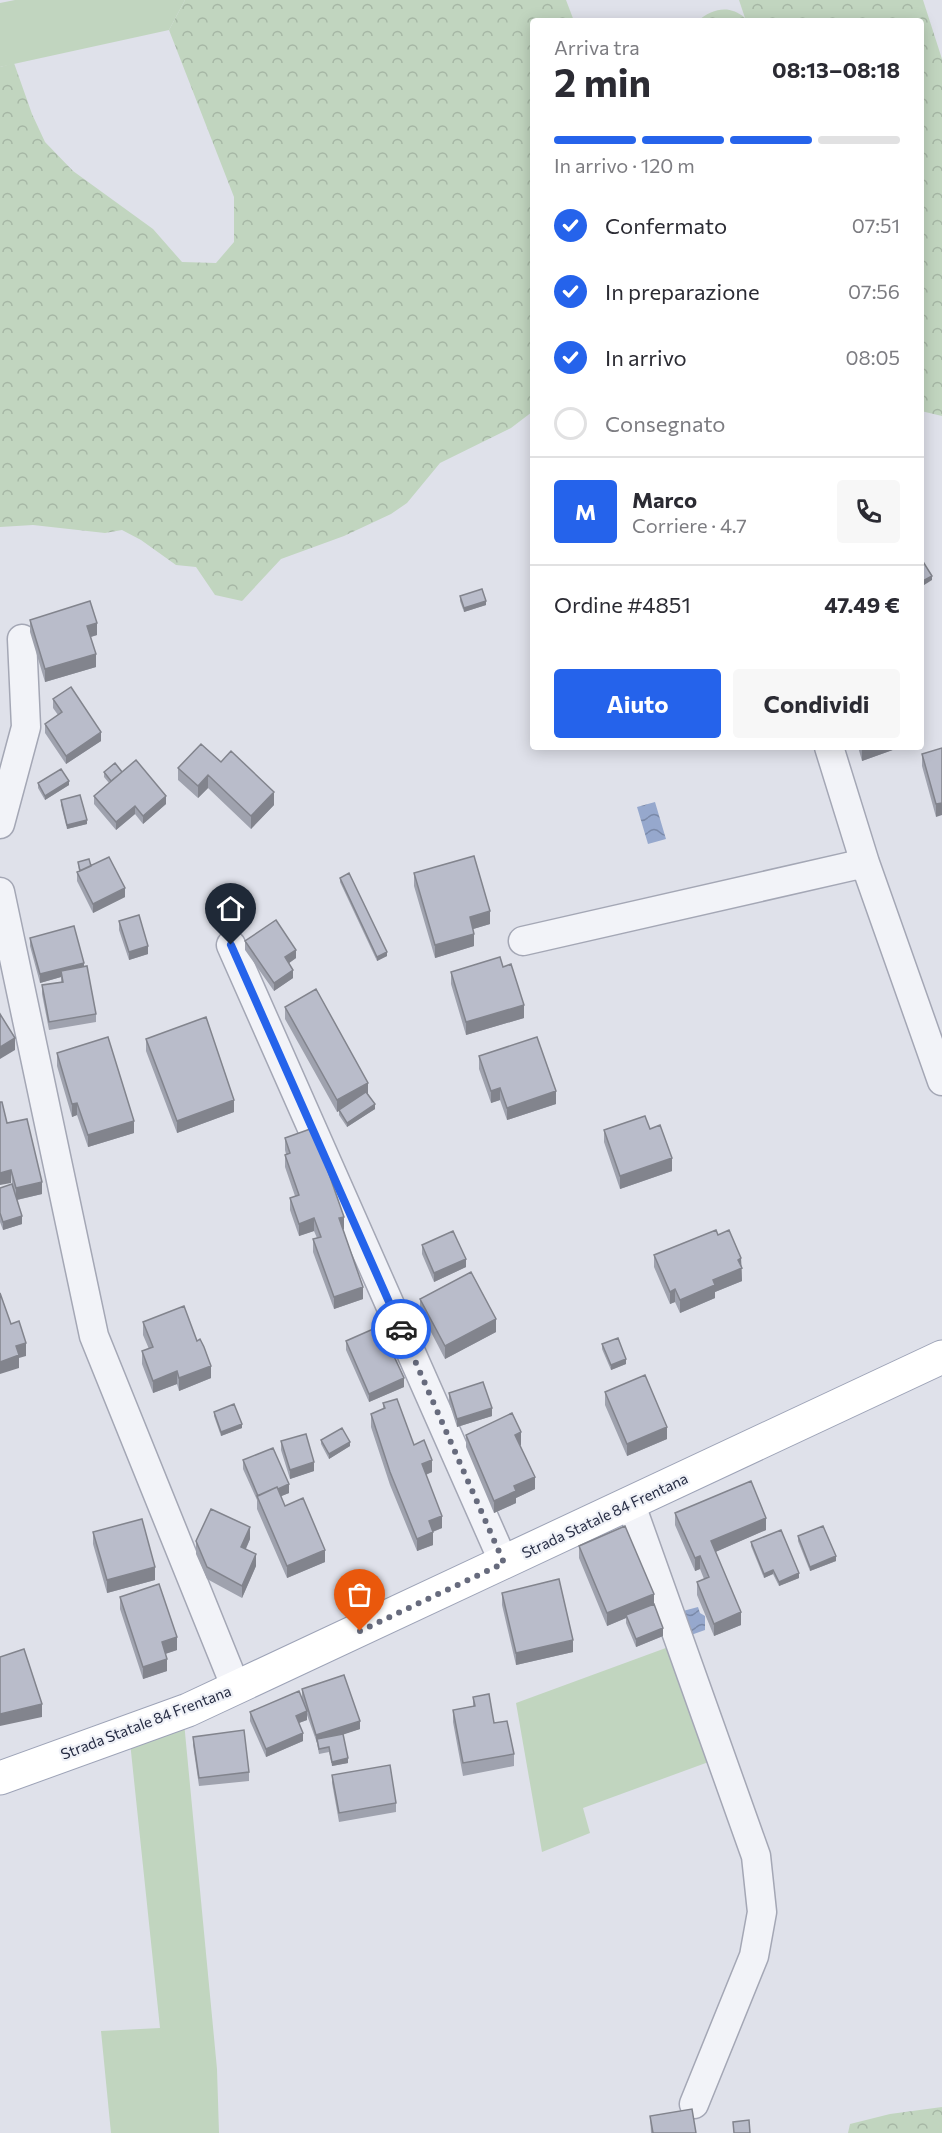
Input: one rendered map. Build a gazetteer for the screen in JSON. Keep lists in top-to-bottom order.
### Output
{
  "streets": {
    "main road": ["Strada Statale 84 Frentana"]
  },
  "page": {
    "heading": ["2 min", "Arriva tra", "08:13–08:18"],
    "panel": [
      "Marco",
      "Corriere · 4.7",
      "Ordine #4851",
      "47.49 €"
    ],
    "bar": "In arrivo · 120 m",
    "list": [
      ["Confermato", "07:51"],
      ["In preparazione", "07:56"],
      ["In arrivo", "08:05"],
      "Consegnato"
    ],
    "round": "M",
    "buttons": ["Aiuto", "Condividi"]
  }
}
